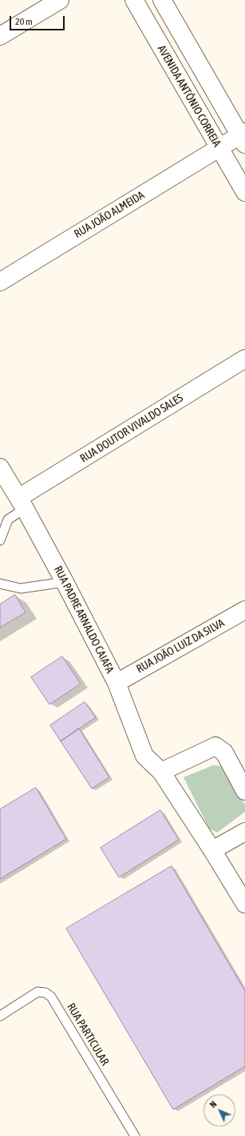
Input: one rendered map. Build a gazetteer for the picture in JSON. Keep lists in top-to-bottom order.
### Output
{
  "streets": {
    "street": [
      "AVENIDA ANTÔNIO CORREIA",
      "RUA JOÃO ALMEIDA",
      "RUA DOUTOR VIVALDO SALES",
      "RUA PADRE ARNALDO CAIAFA",
      "RUA JOÃO LUIZ DA SILVA"
    ],
    "lane": ["RUA PARTICULAR"]
  },
  "crossings": [
    ["AVENIDA ANTÔNIO CORREIA", "RUA JOÃO ALMEIDA"],
    ["RUA DOUTOR VIVALDO SALES", "RUA PADRE ARNALDO CAIAFA"],
    ["RUA PADRE ARNALDO CAIAFA", "RUA JOÃO LUIZ DA SILVA"]
  ],
  "scale_bar": "20 m",
  "north": "top left"
}
